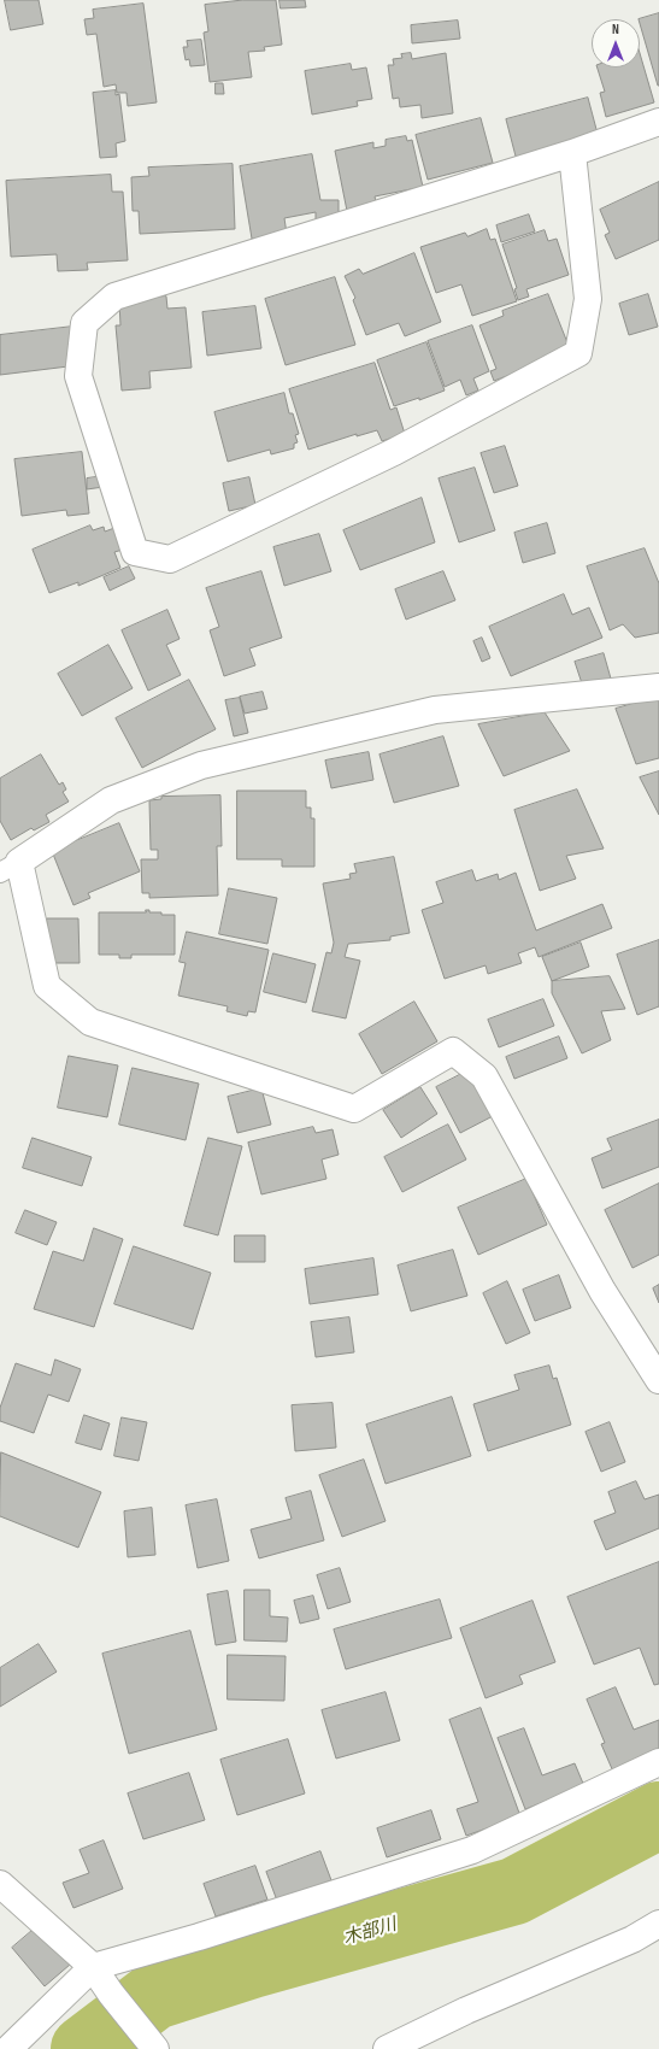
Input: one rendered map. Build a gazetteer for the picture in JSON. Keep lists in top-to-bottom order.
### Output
{
  "water": ["木部川"],
  "north": "top"
}
